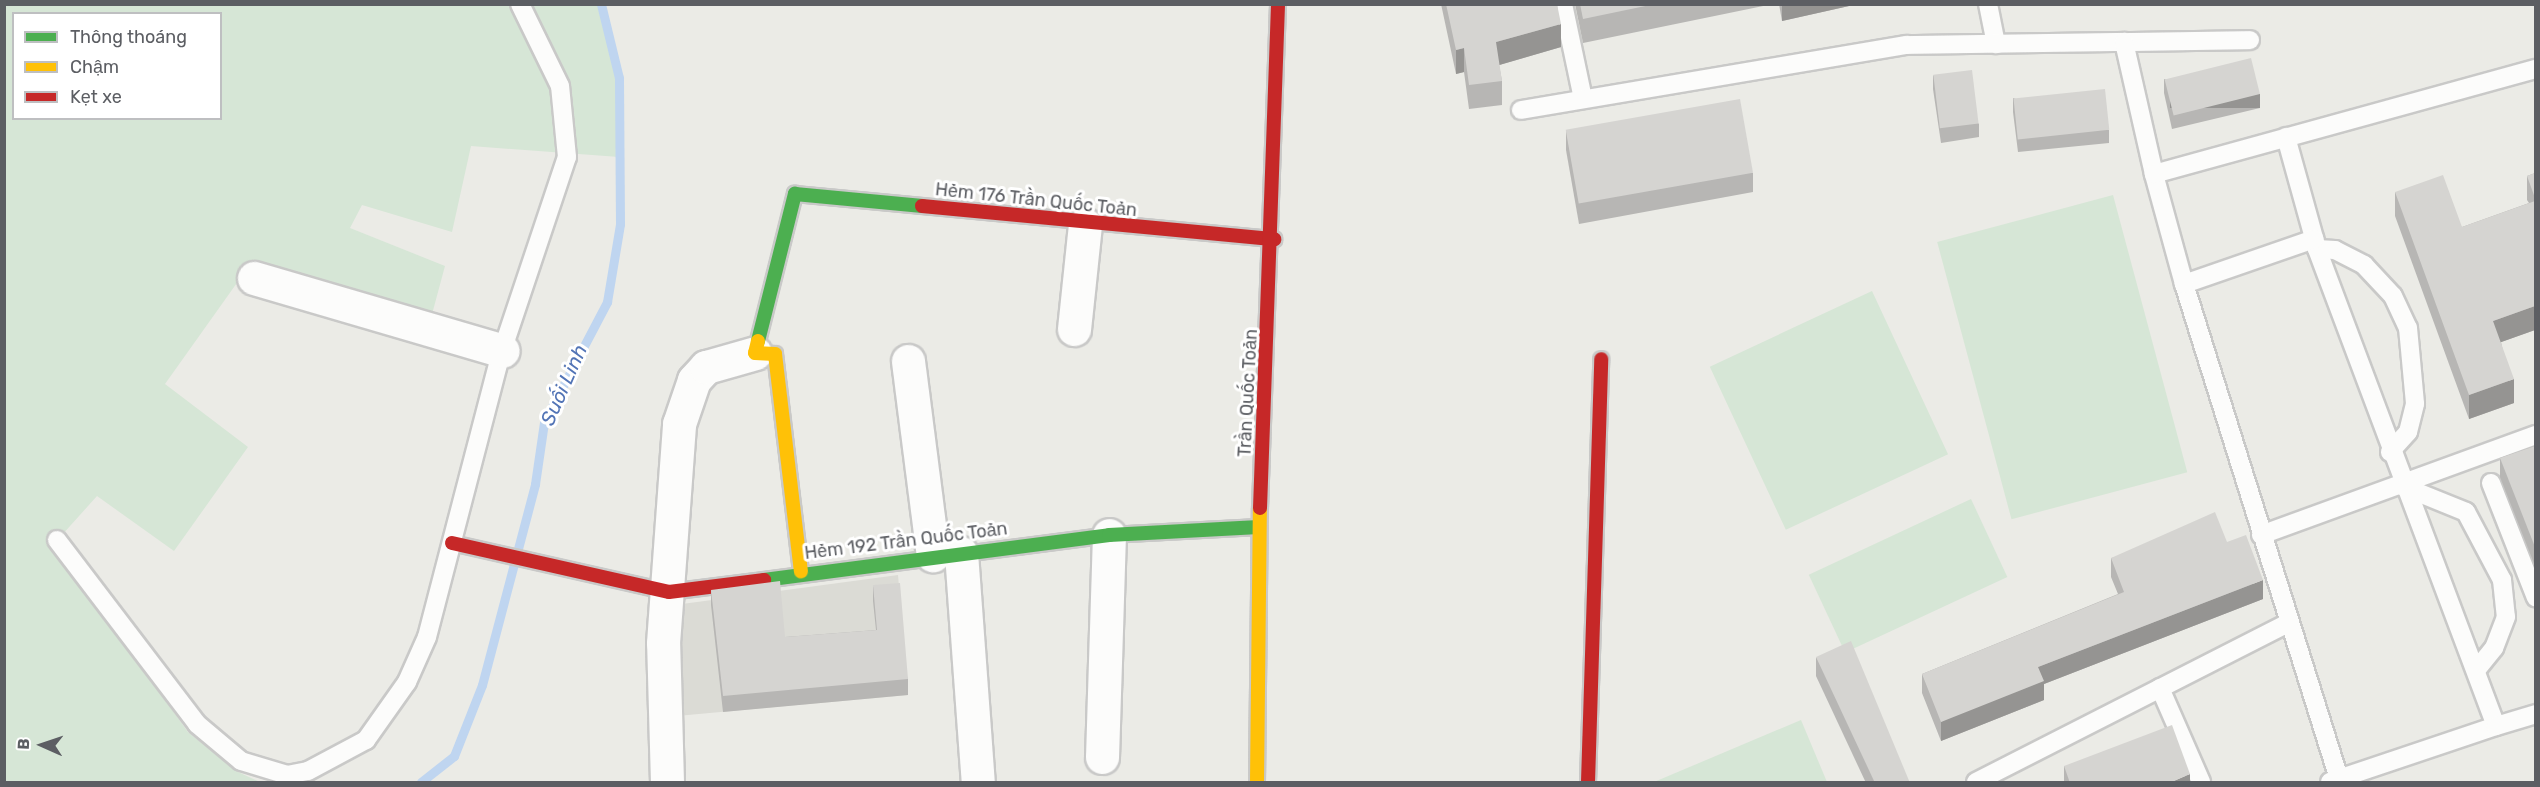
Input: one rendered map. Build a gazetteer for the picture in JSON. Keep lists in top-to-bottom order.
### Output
{
  "streets": {
    "street": ["Hẻm 176 Trần Quốc Toản", "Trần Quốc Toản", "Hẻm 192 Trần Quốc Toản"]
  },
  "crossings": [
    ["Hẻm 176 Trần Quốc Toản", "Trần Quốc Toản"],
    ["Trần Quốc Toản", "Hẻm 192 Trần Quốc Toản"]
  ],
  "water": ["Suối Linh"],
  "legend": ["Thông thoáng", "Chậm", "Kẹt xe"],
  "north": "left"
}
